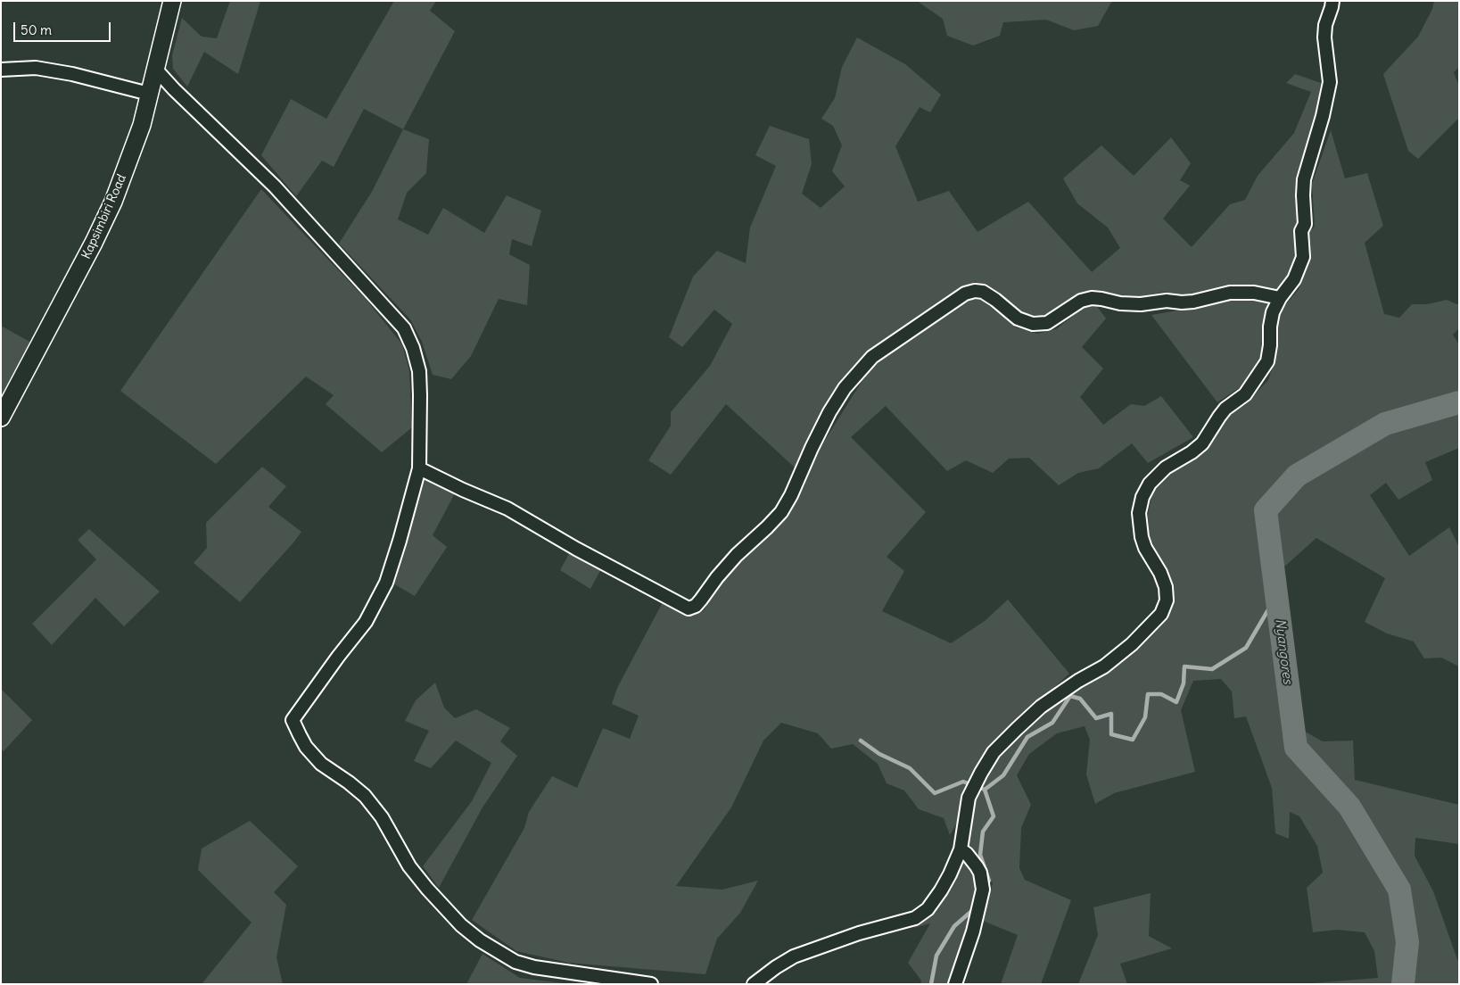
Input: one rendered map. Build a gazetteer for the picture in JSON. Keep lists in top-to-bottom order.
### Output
{
  "streets": {
    "street": ["Kapsimbiri Road"]
  },
  "water": ["Nyangores"],
  "scale_bar": "50 m"
}
